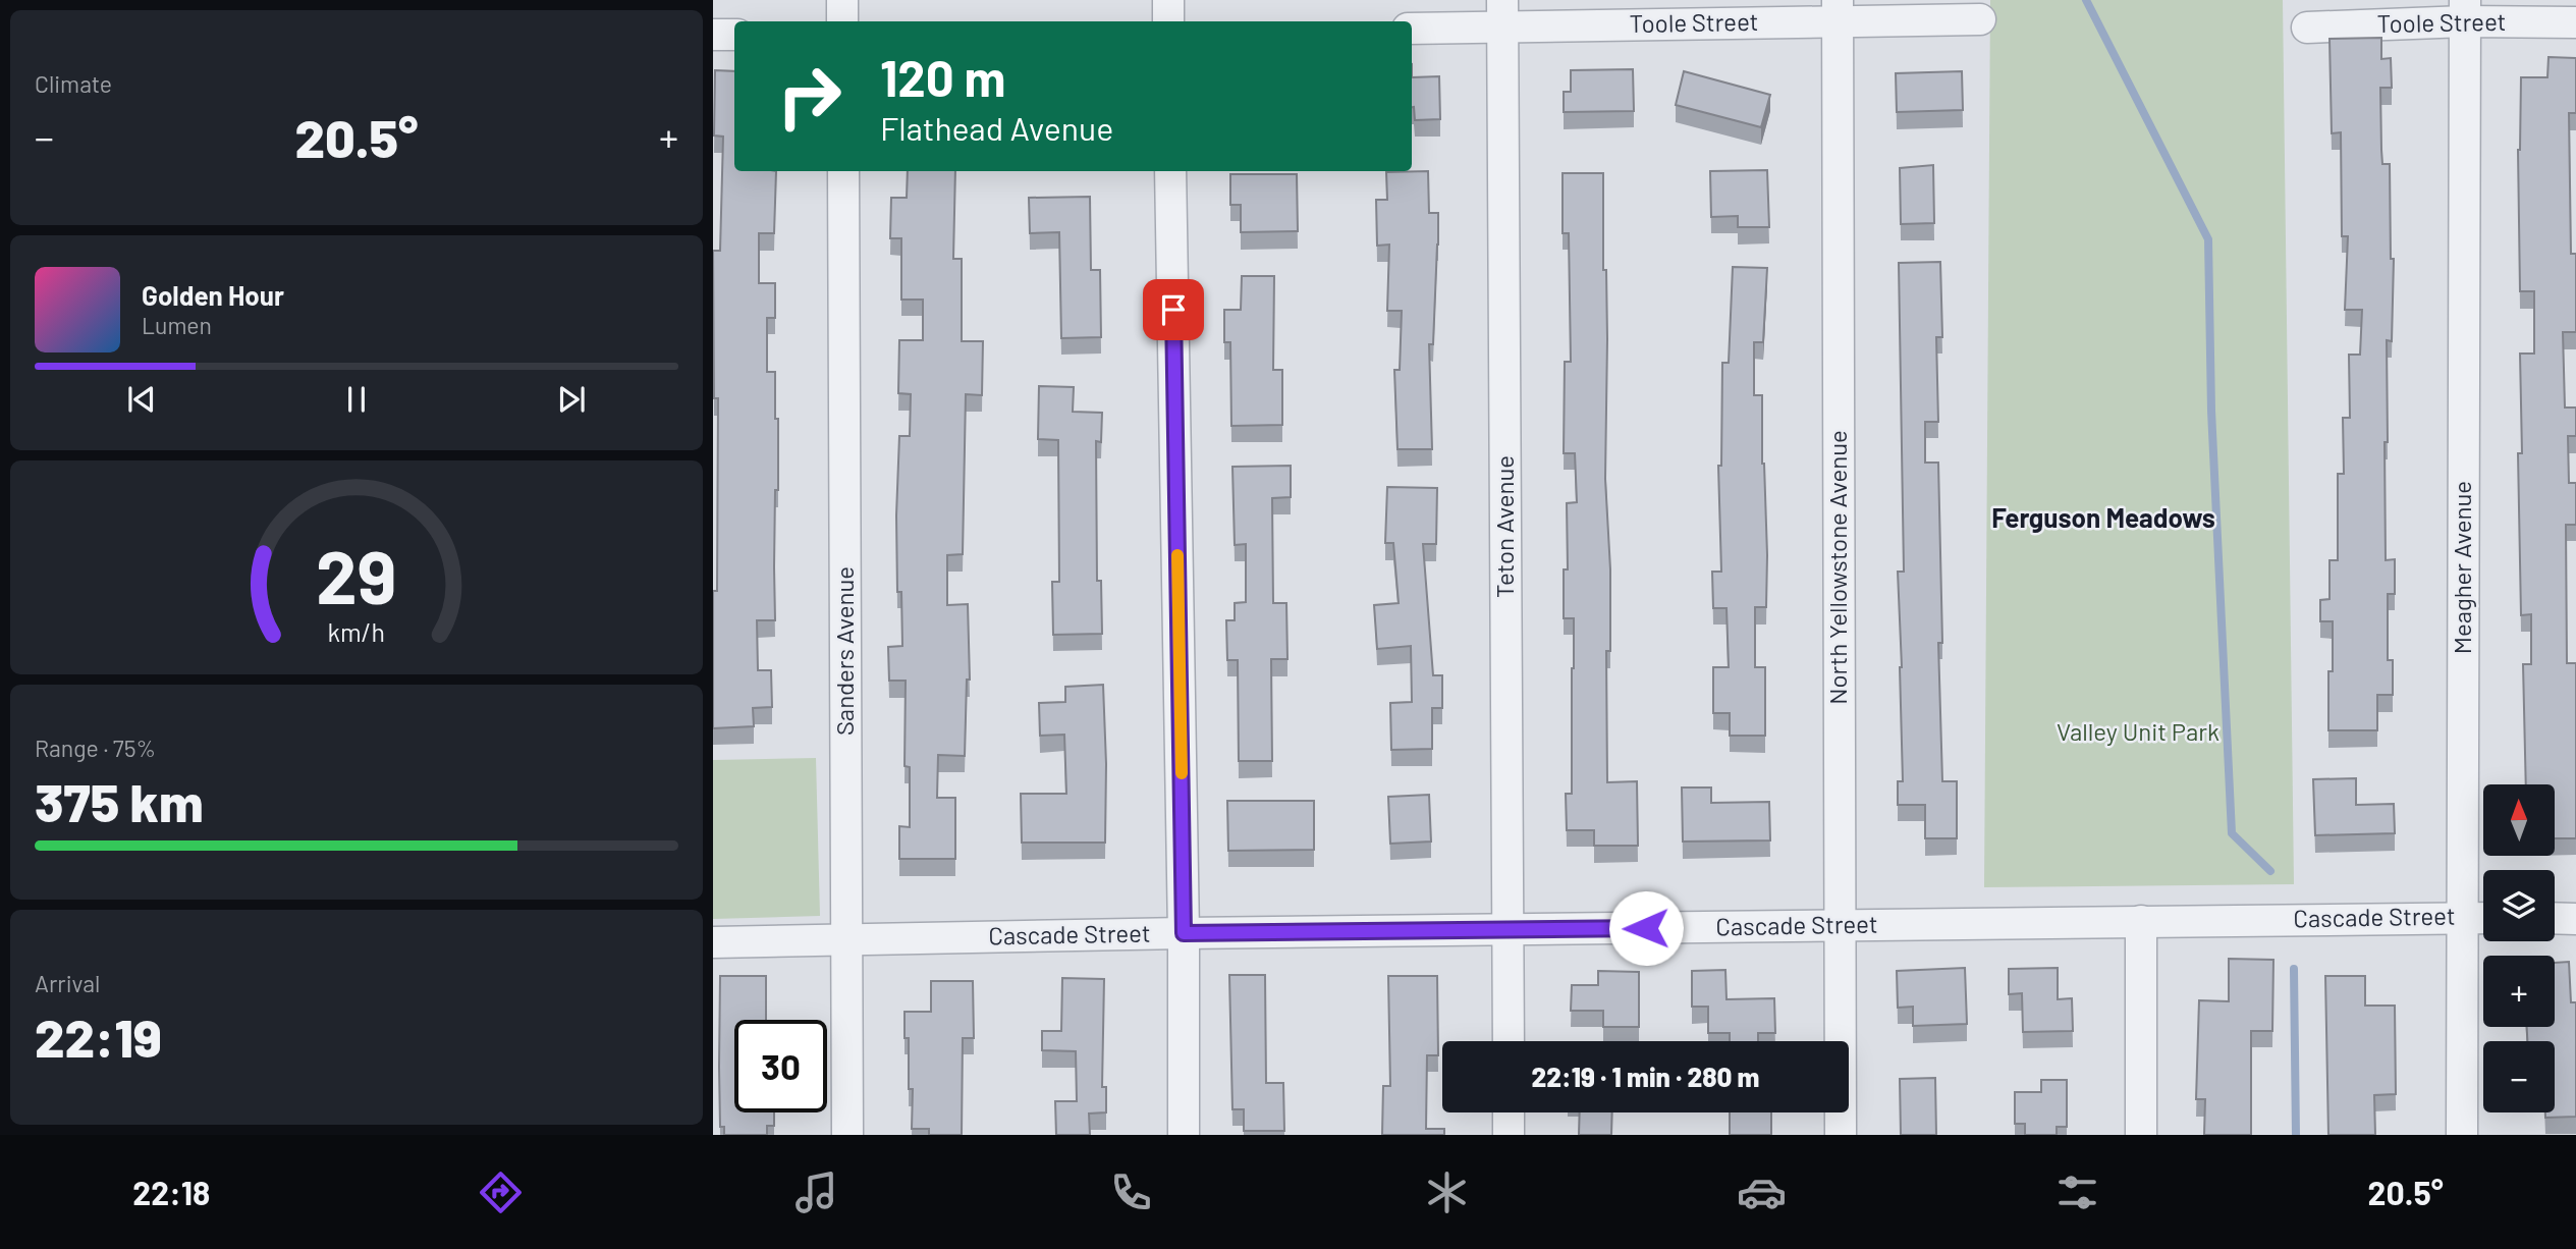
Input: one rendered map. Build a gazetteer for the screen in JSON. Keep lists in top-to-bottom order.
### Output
{
  "streets": {
    "street": [
      "Toole Street",
      "Teton Avenue",
      "North Yellowstone Avenue",
      "Meagher Avenue",
      "Sanders Avenue",
      "Cascade Street"
    ]
  },
  "crossings": [
    ["Toole Street", "Teton Avenue"],
    ["Toole Street", "North Yellowstone Avenue"],
    ["Toole Street", "Meagher Avenue"],
    ["Teton Avenue", "Cascade Street"],
    ["North Yellowstone Avenue", "Cascade Street"],
    ["Meagher Avenue", "Cascade Street"],
    ["Sanders Avenue", "Cascade Street"]
  ],
  "districts": ["Ferguson Meadows"],
  "parks": ["Valley Unit Park"],
  "north": "top",
  "page": {
    "tile": [
      "Climate",
      ["Range · 75%", "375 km"],
      ["Arrival", "22:19"]
    ],
    "turn": ["120 m", "Flathead Avenue"],
    "heat": ["−", "20.5°", "+"],
    "song": ["Golden Hour", "Lumen"],
    "map_buttons": ["+", "−"],
    "limit": "30",
    "trip": "22:19 · 1 min · 280 m",
    "tabs": ["22:18", "20.5°"],
    "gauge": ["29", "km/h"]
  }
}
